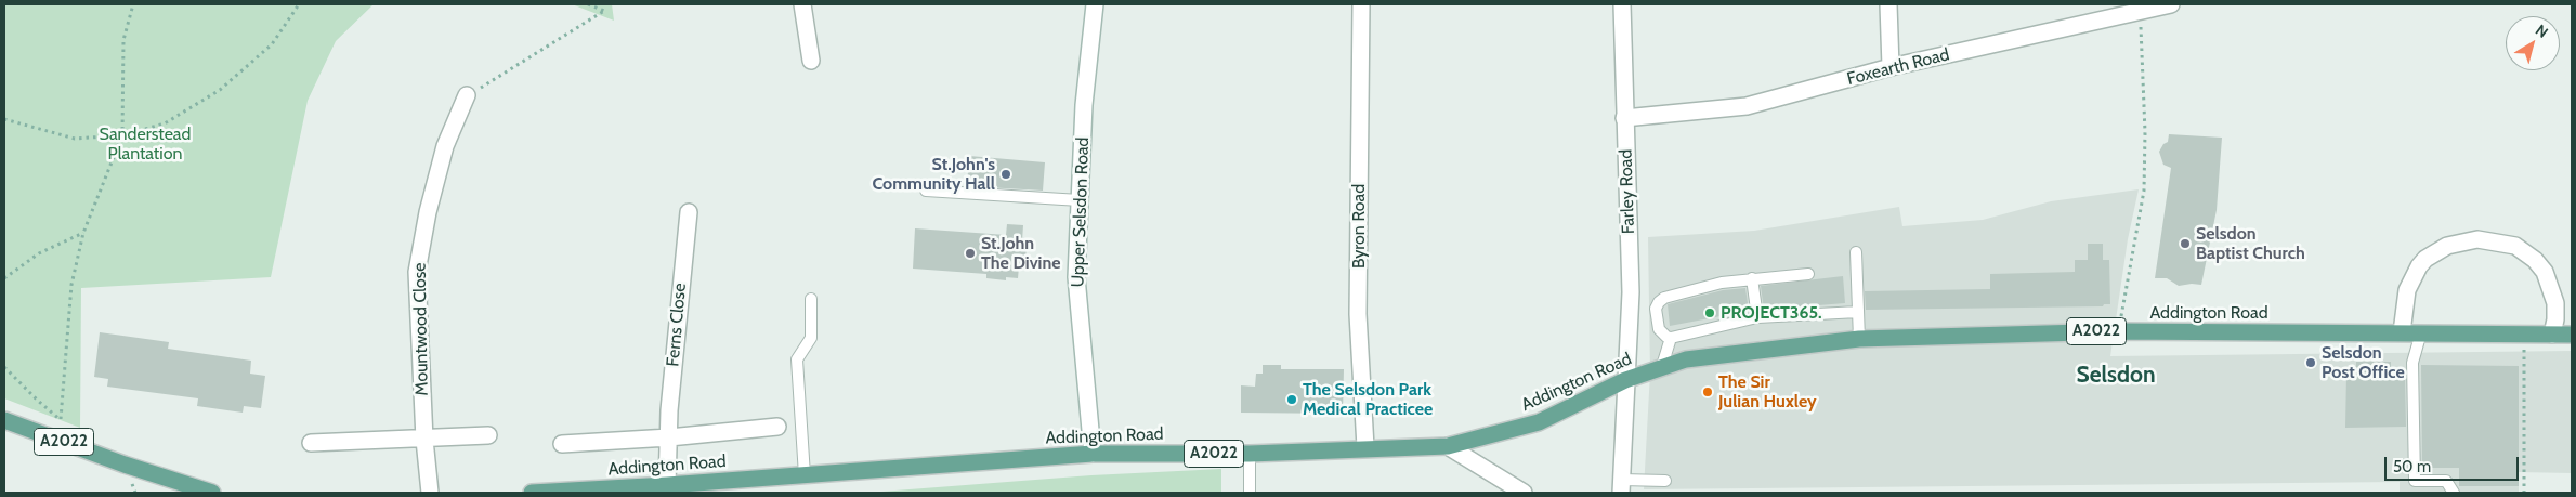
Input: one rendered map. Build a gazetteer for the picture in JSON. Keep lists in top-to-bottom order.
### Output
{
  "streets": {
    "main road": ["Addington Road", "A2022"],
    "street": [
      "Foxearth Road",
      "Farley Road",
      "Upper Selsdon Road",
      "Byron Road",
      "Ferns Close",
      "Mountwood Close"
    ]
  },
  "crossings": [
    ["Foxearth Road", "Farley Road"],
    ["Farley Road", "Addington Road"],
    ["Upper Selsdon Road", "Addington Road"],
    ["Byron Road", "Addington Road"],
    ["Addington Road", "Ferns Close"]
  ],
  "districts": ["Selsdon"],
  "parks": ["Sanderstead Plantation"],
  "places": [
    "St.John's Community Hall",
    "Selsdon Baptist Church",
    "St.John The Divine",
    "PROJECT365.",
    "Selsdon Post Office",
    "The Sir Julian Huxley",
    "The Selsdon Park Medical Practicee"
  ],
  "scale_bar": "50 m",
  "north": "top right"
}
